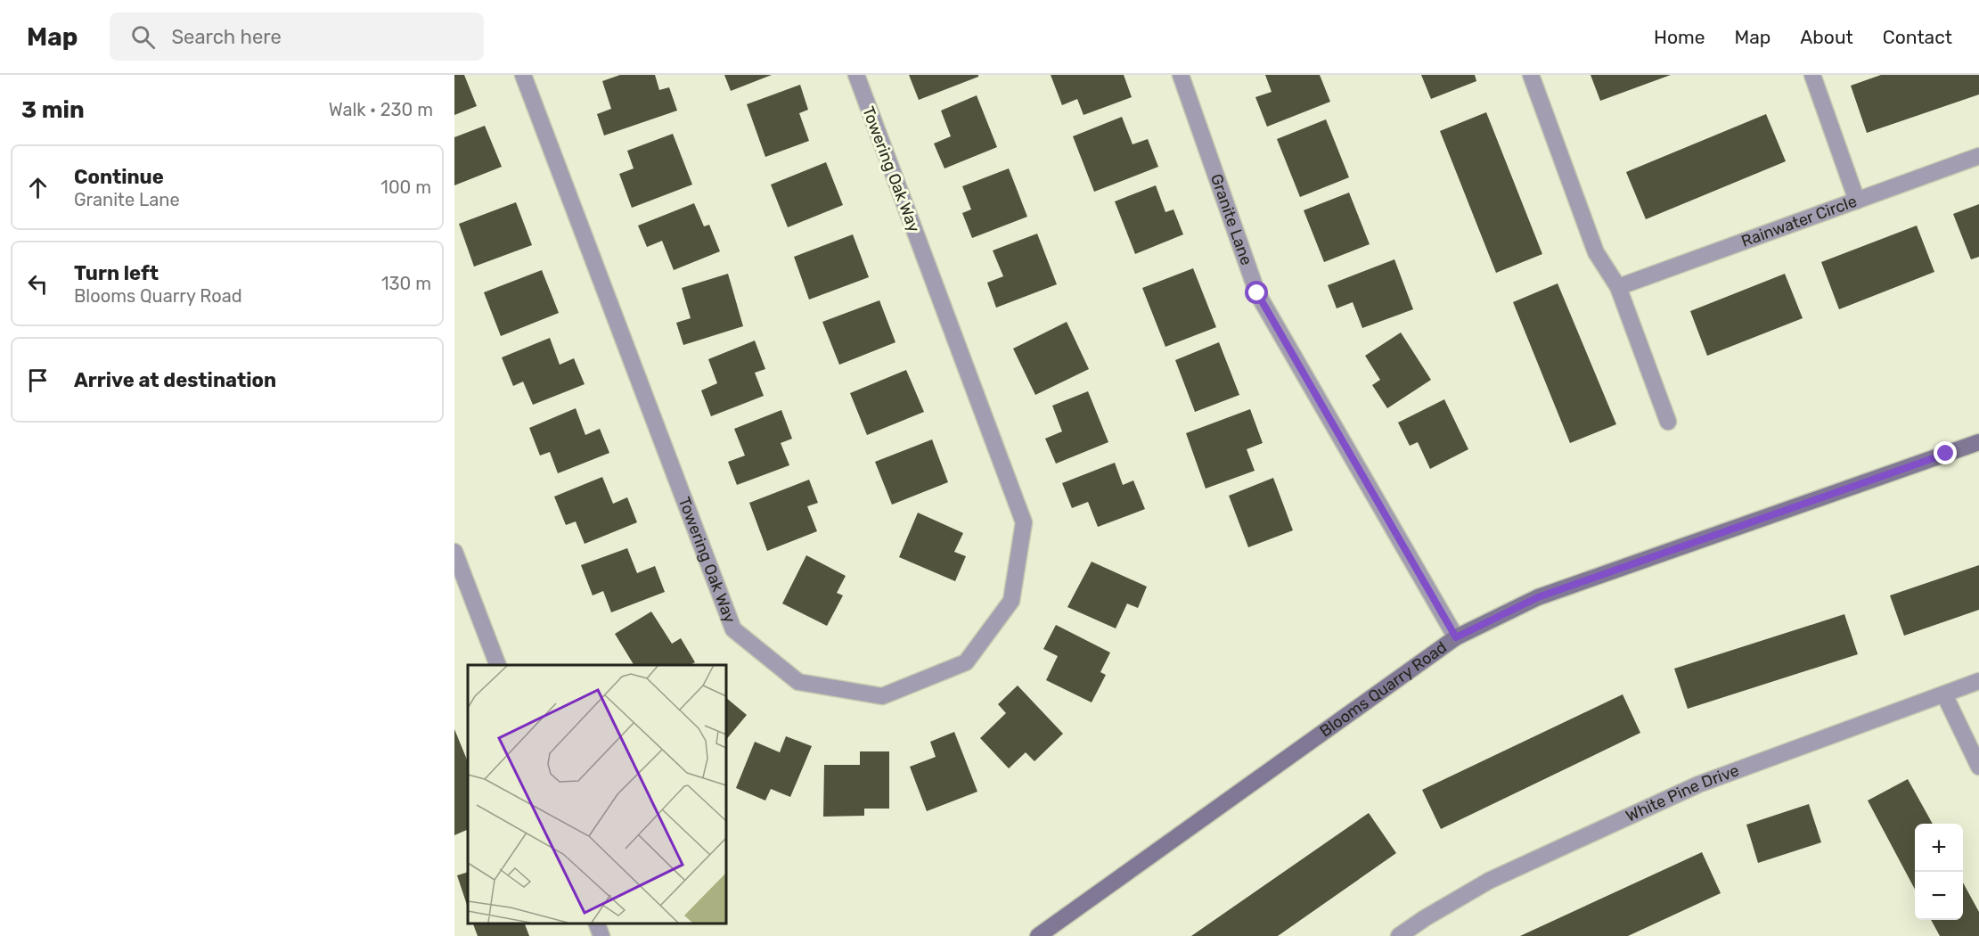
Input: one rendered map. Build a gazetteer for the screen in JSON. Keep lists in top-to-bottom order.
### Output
{
  "streets": {
    "street": [
      "Towering Oak Way",
      "Granite Lane",
      "Rainwater Circle",
      "Blooms Quarry Road",
      "White Pine Drive"
    ]
  },
  "crossings": [
    ["Granite Lane", "Blooms Quarry Road"]
  ],
  "page": {
    "header": "Map",
    "search": "Search here",
    "nav": [
      "Home",
      "Map",
      "About",
      "Contact"
    ],
    "heading": ["3 min", "Walk · 230 m"],
    "list": [
      ["Continue", "Granite Lane", "100 m"],
      ["Turn left", "Blooms Quarry Road", "130 m"],
      "Arrive at destination"
    ],
    "map_buttons": ["+", "−"]
  }
}
